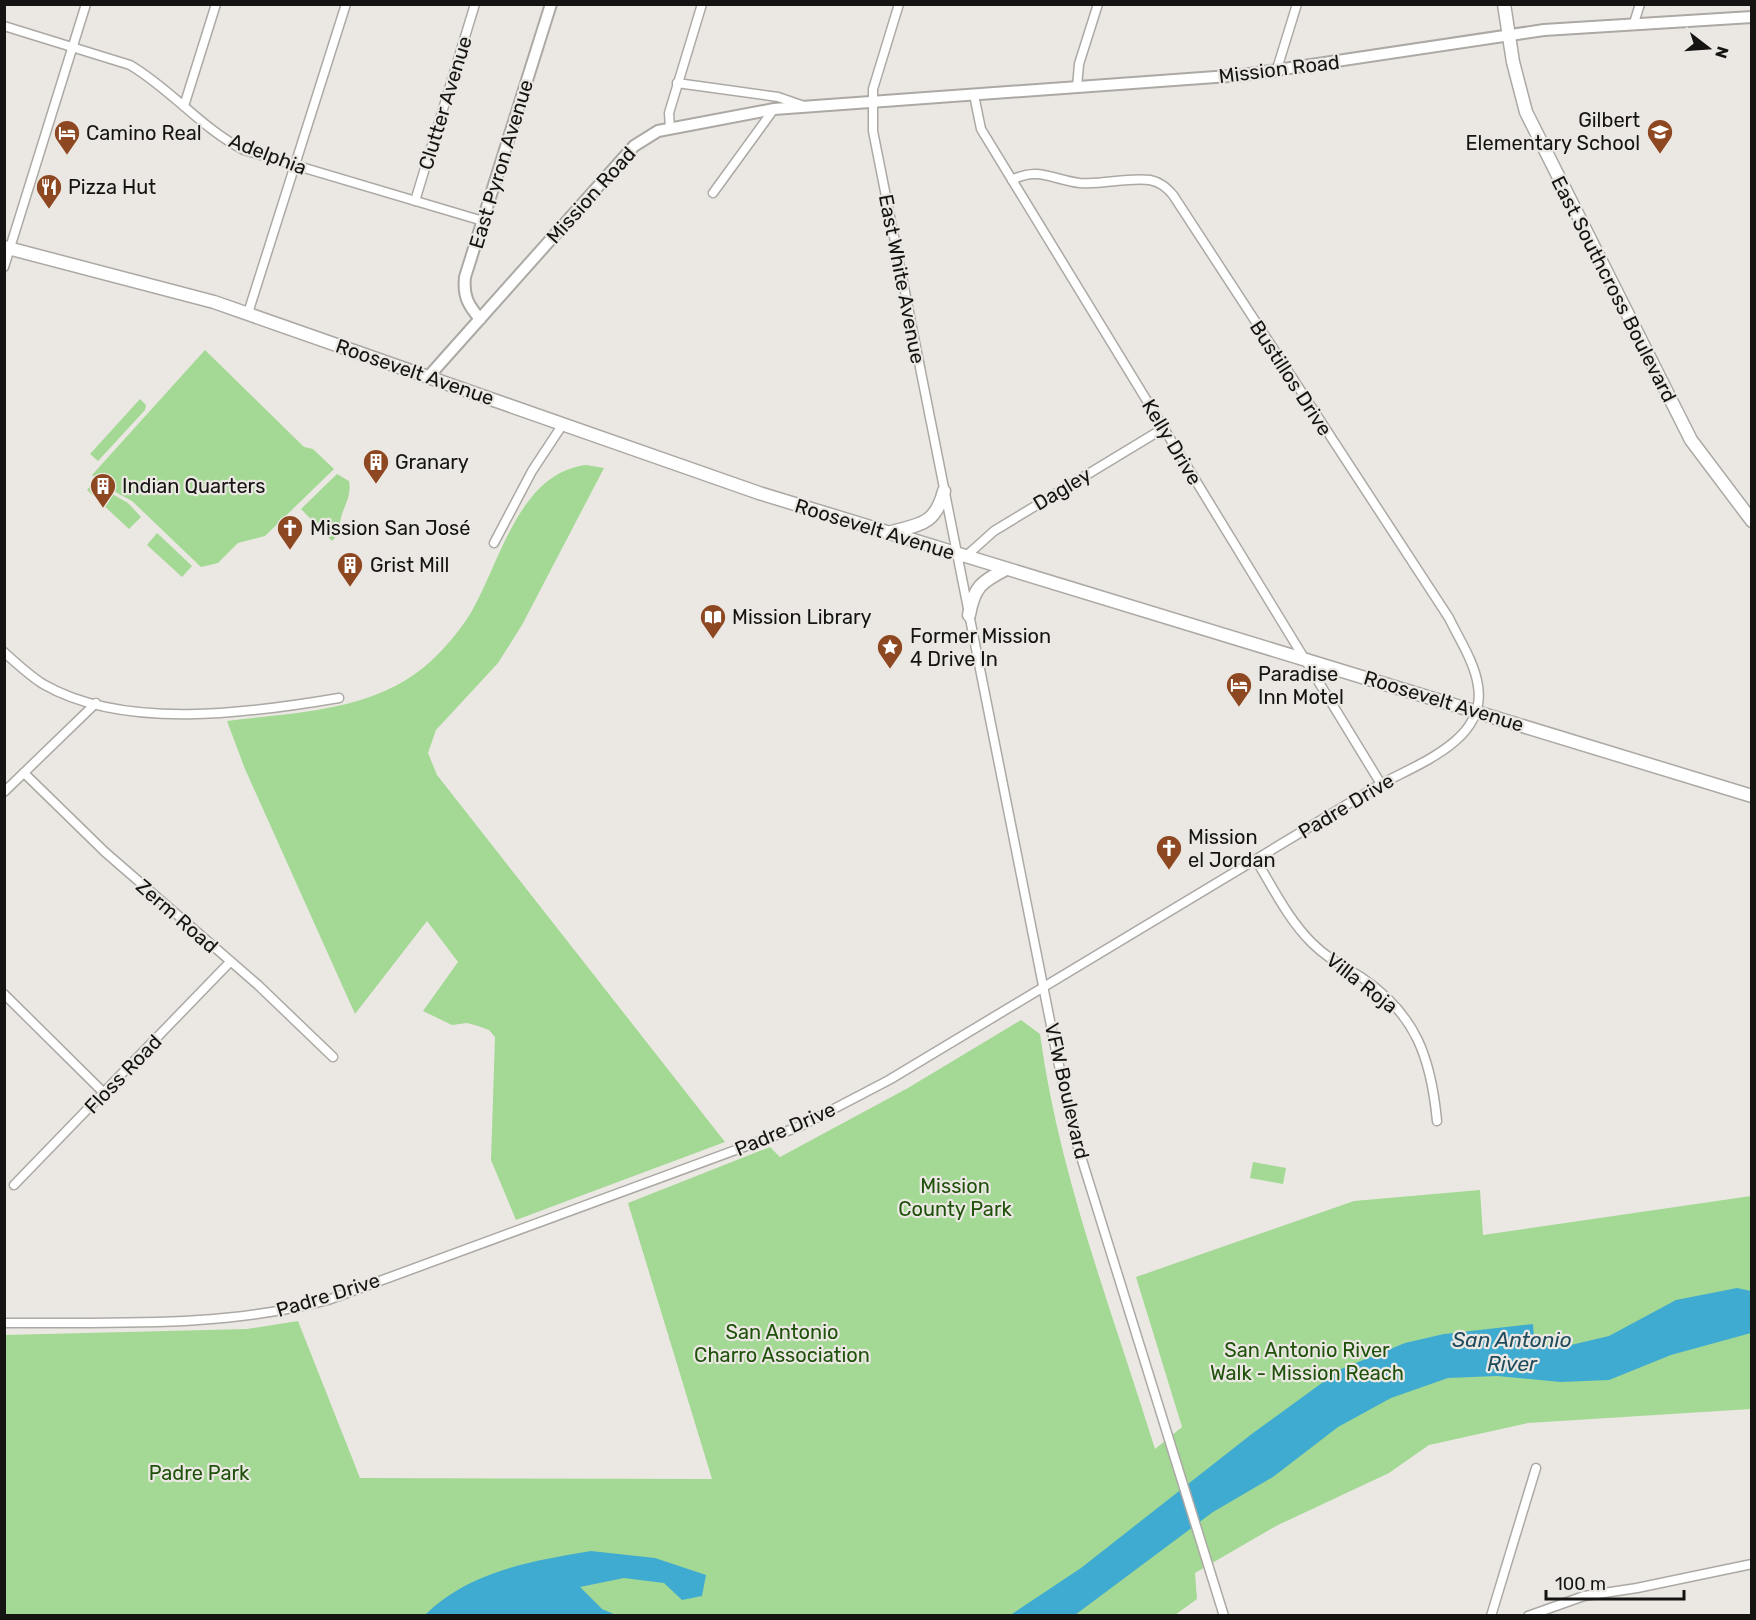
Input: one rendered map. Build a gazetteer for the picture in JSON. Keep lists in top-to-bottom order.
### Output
{
  "streets": {
    "main road": ["East Southcross Boulevard", "Roosevelt Avenue"],
    "street": [
      "Mission Road",
      "Clutter Avenue",
      "Adelphia",
      "East Pyron Avenue",
      "East White Avenue",
      "Bustillos Drive",
      "Kelly Drive",
      "Dagley",
      "Padre Drive",
      "Zerm Road",
      "Villa Roja",
      "Floss Road",
      "VFW Boulevard"
    ]
  },
  "crossings": [
    ["Mission Road", "East Pyron Avenue"],
    ["Mission Road", "East White Avenue"],
    ["Mission Road", "East Southcross Boulevard"],
    ["Mission Road", "Roosevelt Avenue"],
    ["Mission Road", "Kelly Drive"],
    ["Clutter Avenue", "Adelphia"],
    ["Adelphia", "East Pyron Avenue"],
    ["East White Avenue", "Roosevelt Avenue"],
    ["East White Avenue", "Dagley"],
    ["East White Avenue", "VFW Boulevard"],
    ["Roosevelt Avenue", "Bustillos Drive"],
    ["Roosevelt Avenue", "Kelly Drive"],
    ["Roosevelt Avenue", "Dagley"],
    ["Roosevelt Avenue", "Padre Drive"],
    ["Roosevelt Avenue", "VFW Boulevard"],
    ["Bustillos Drive", "Kelly Drive"],
    ["Bustillos Drive", "Padre Drive"],
    ["Kelly Drive", "Dagley"],
    ["Kelly Drive", "Padre Drive"],
    ["Dagley", "VFW Boulevard"],
    ["Padre Drive", "Villa Roja"],
    ["Padre Drive", "VFW Boulevard"],
    ["Zerm Road", "Floss Road"]
  ],
  "water": ["San Antonio River"],
  "parks": [
    "Mission County Park",
    "San Antonio Charro Association",
    "San Antonio River Walk - Mission Reach",
    "Padre Park"
  ],
  "places": {
    "school or university": ["Gilbert Elementary School"],
    "hotel": ["Camino Real", "Paradise Inn Motel"],
    "restaurant": ["Pizza Hut"],
    "building": ["Granary", "Indian Quarters", "Grist Mill"],
    "church": ["Mission San José", "Mission el Jordan"],
    "library": ["Mission Library"],
    "place": ["Former Mission 4 Drive In"]
  },
  "scale_bar": "100 m",
  "north": "right"
}
